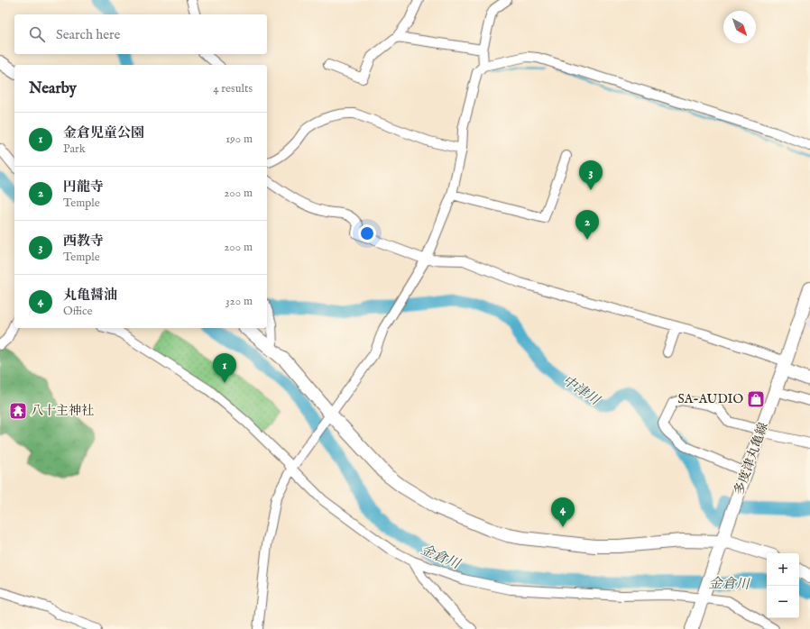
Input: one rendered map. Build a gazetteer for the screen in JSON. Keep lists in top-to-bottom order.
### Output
{
  "streets": {
    "street": ["多度津丸亀線"]
  },
  "water": ["中津川", "金倉川"],
  "places": {
    "shop": ["SA-AUDIO"],
    "temple": ["八十主神社"]
  },
  "north": "bottom right",
  "page": {
    "search": "Search here",
    "heading": ["Nearby", "4 results"],
    "list": [
      {
        "mark": "1",
        "name": "金倉児童公園",
        "note": "Park",
        "value": "190 m"
      },
      {
        "mark": "2",
        "name": "円龍寺",
        "note": "Temple",
        "value": "200 m"
      },
      {
        "mark": "3",
        "name": "西教寺",
        "note": "Temple",
        "value": "200 m"
      },
      {
        "mark": "4",
        "name": "丸亀醤油",
        "note": "Office",
        "value": "320 m"
      }
    ],
    "pins": [
      "3",
      "2",
      "1",
      "4"
    ],
    "map_buttons": ["+", "−"]
  }
}
